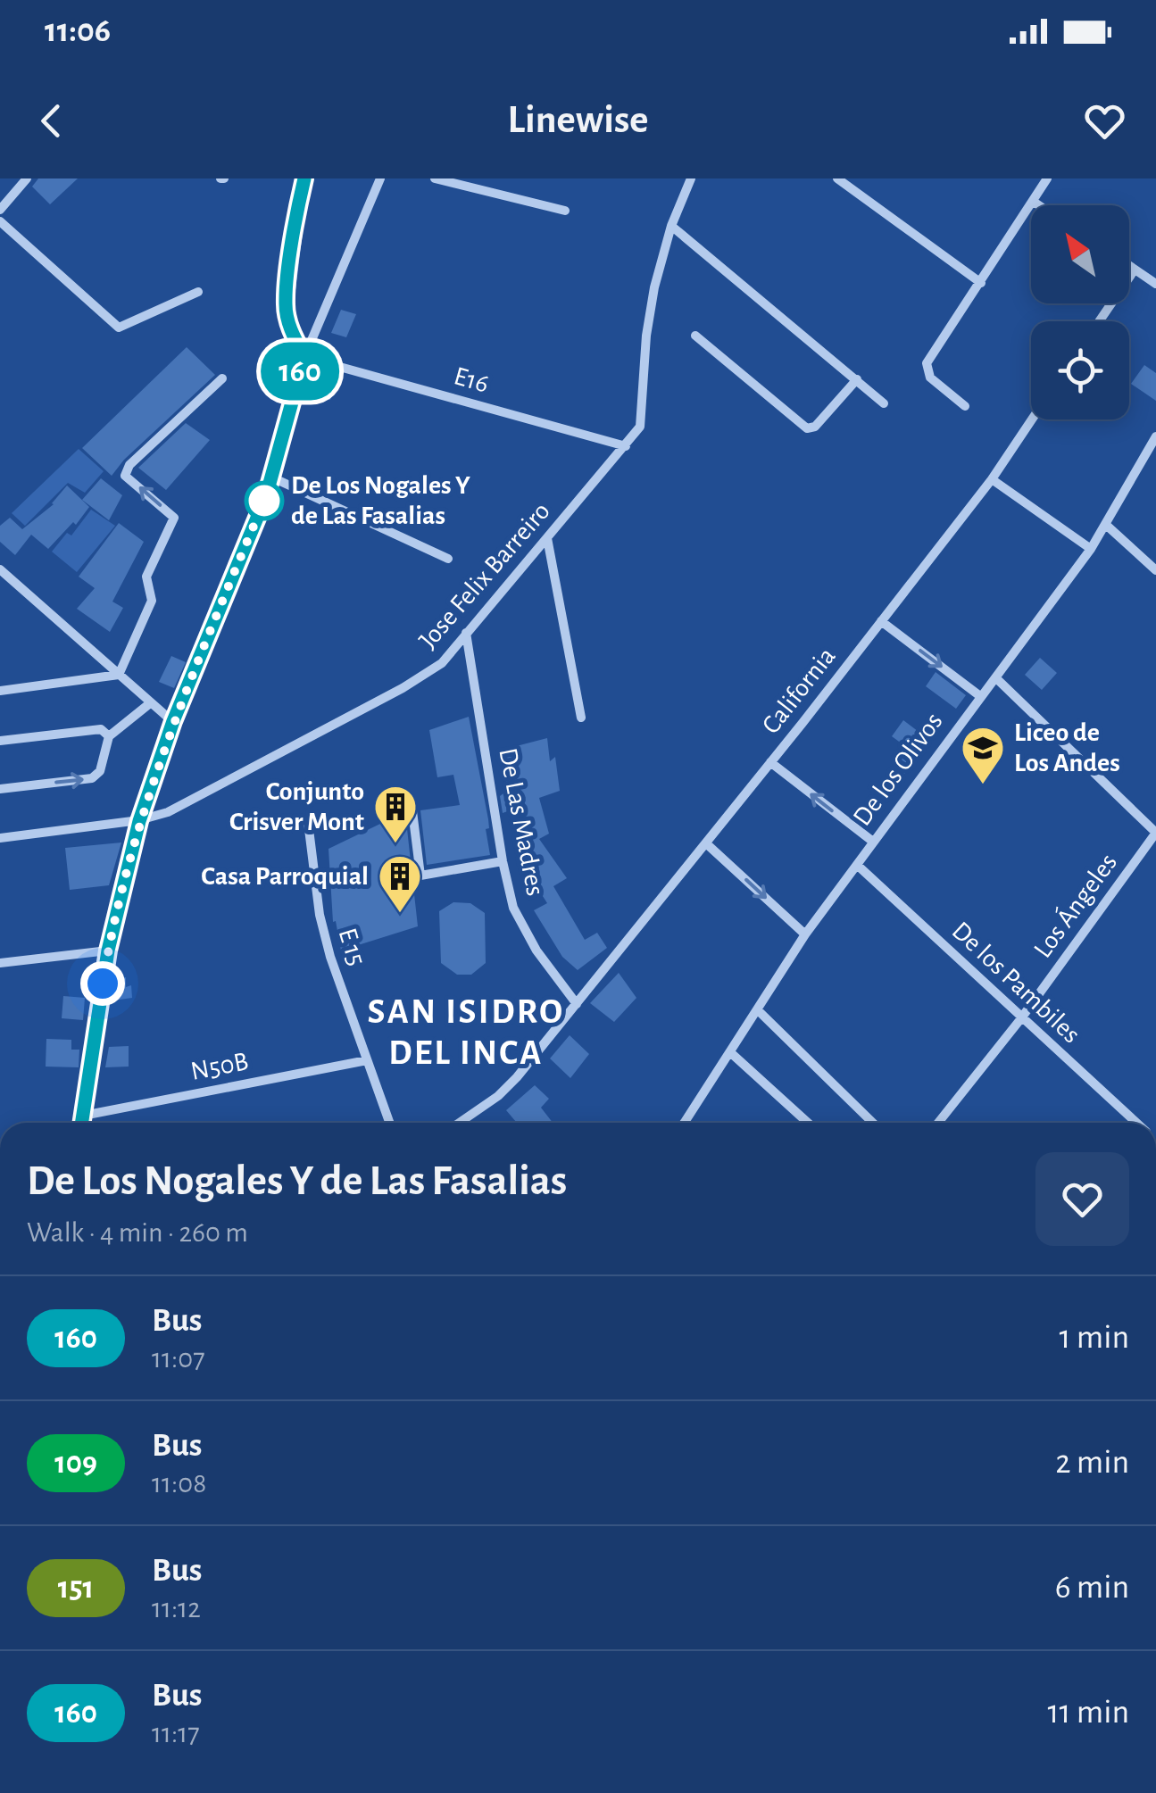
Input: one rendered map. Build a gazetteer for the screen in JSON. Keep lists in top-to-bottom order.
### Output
{
  "streets": {
    "street": [
      "E16",
      "Jose Felix Barreiro",
      "California",
      "De los Olivos",
      "De Las Madres",
      "Los Ángeles",
      "E 15",
      "De los Pambiles",
      "N50B"
    ]
  },
  "crossings": [
    ["E16", "Jose Felix Barreiro"],
    ["Jose Felix Barreiro", "De Las Madres"],
    ["California", "De Las Madres"],
    ["De los Olivos", "De los Pambiles"],
    ["Los Ángeles", "De los Pambiles"],
    ["E 15", "N50B"]
  ],
  "districts": ["SAN ISIDRO DEL INCA"],
  "places": {
    "other": ["De Los Nogales Y de Las Fasalias"],
    "school or university": ["Liceo de Los Andes"],
    "building": ["Conjunto Crisver Mont", "Casa Parroquial"]
  },
  "lines": ["bus line 160"],
  "north": "top left",
  "page": {
    "status": "11:06",
    "header": "Linewise",
    "on_map": "160",
    "heading": ["De Los Nogales Y de Las Fasalias", "Walk · 4 min · 260 m"],
    "list": [
      {
        "mark": "160",
        "name": "Bus",
        "note": "11:07",
        "value": "1 min"
      },
      {
        "mark": "109",
        "name": "Bus",
        "note": "11:08",
        "value": "2 min"
      },
      {
        "mark": "151",
        "name": "Bus",
        "note": "11:12",
        "value": "6 min"
      },
      {
        "mark": "160",
        "name": "Bus",
        "note": "11:17",
        "value": "11 min"
      }
    ]
  }
}
